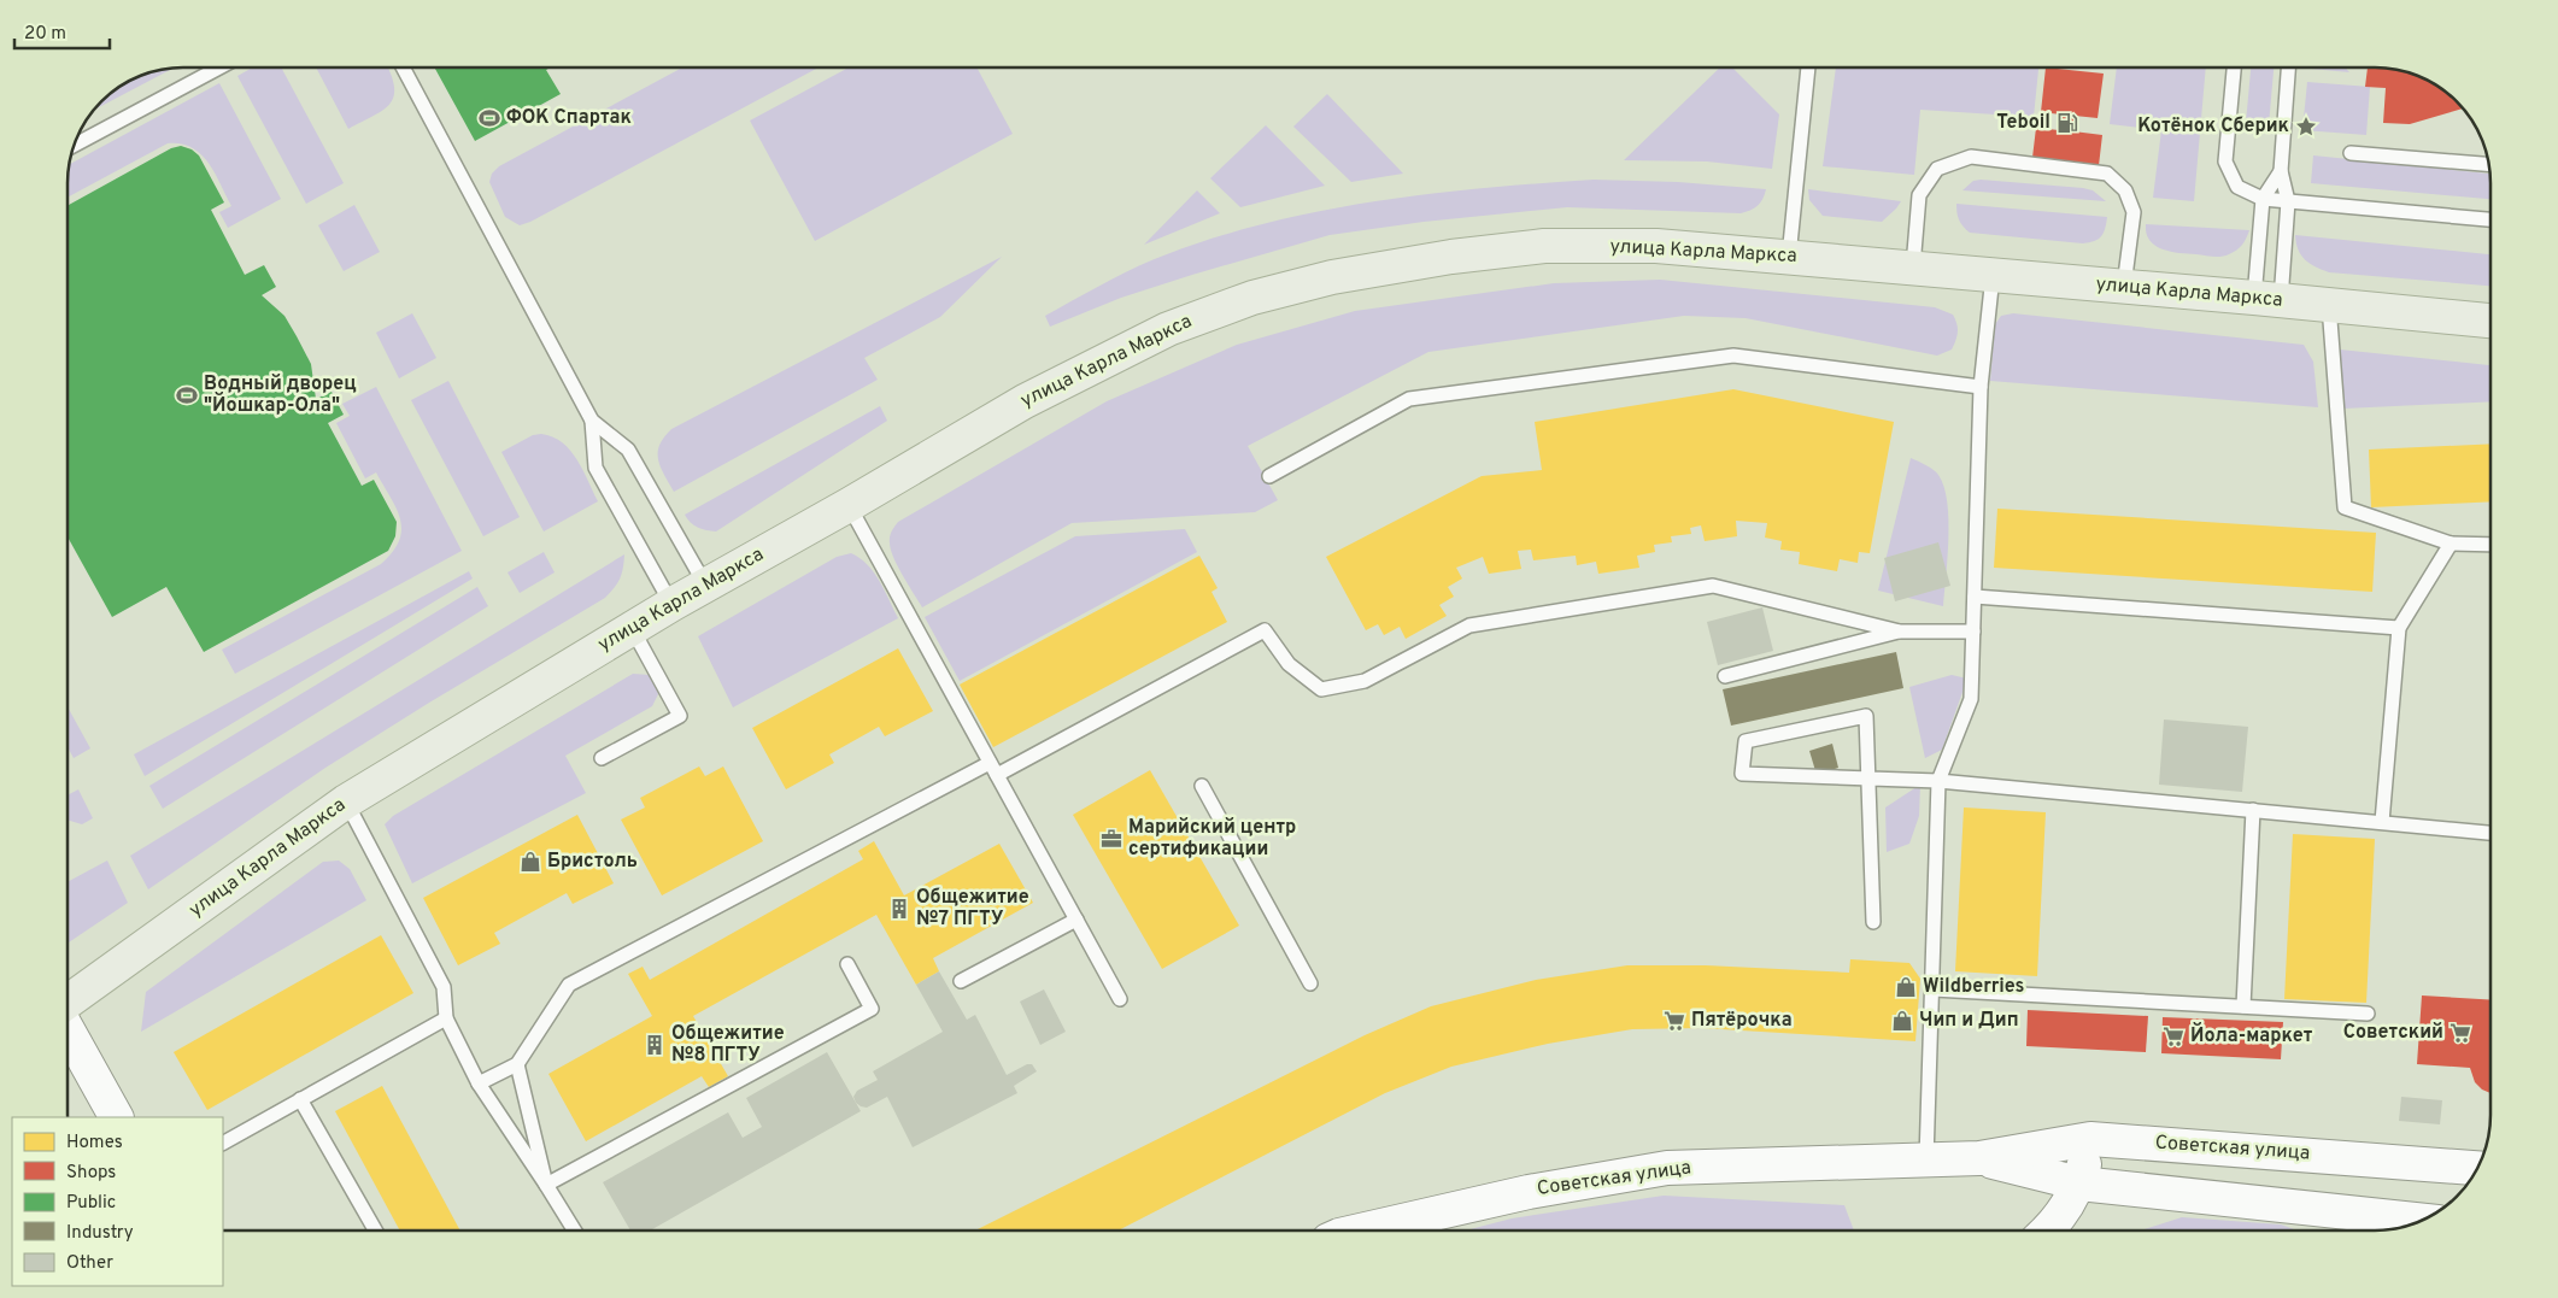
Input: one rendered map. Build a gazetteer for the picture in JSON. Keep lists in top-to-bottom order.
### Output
{
  "streets": {
    "main road": ["улица Карла Маркса"],
    "street": ["Советская улица"]
  },
  "places": {
    "sports": ["ФОК Спартак", "Водный дворец \"Йошкар-Ола\""],
    "fuel station": ["Teboil"],
    "place": ["Котёнок Сберик"],
    "office": ["Марийский центр сертификации"],
    "shop": ["Бристоль", "Wildberries", "Чип и Дип"],
    "building": ["Общежитие №7 ПГТУ", "Общежитие №8 ПГТУ"],
    "supermarket": ["Пятёрочка", "Советский", "Йола-маркет"]
  },
  "legend": [
    "Homes",
    "Shops",
    "Public",
    "Industry",
    "Other"
  ],
  "scale_bar": "20 m"
}
